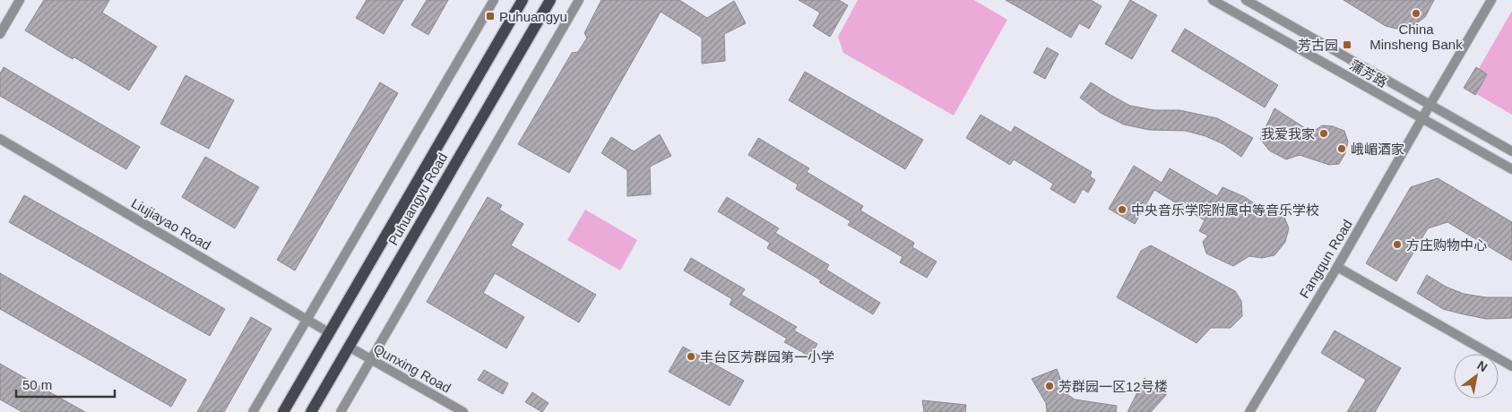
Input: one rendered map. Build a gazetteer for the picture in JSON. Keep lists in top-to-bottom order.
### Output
{
  "streets": {
    "main road": ["Puhuangyu Road"],
    "street": [
      "蒲芳路",
      "Liujiayao Road",
      "Fangqun Road",
      "Qunxing Road"
    ]
  },
  "crossings": [
    ["蒲芳路", "Fangqun Road"],
    ["Puhuangyu Road", "Liujiayao Road"],
    ["Puhuangyu Road", "Qunxing Road"]
  ],
  "places": {
    "other": [
      "China Minsheng Bank",
      "我爱我家",
      "峨嵋酒家",
      "中央音乐学院附属中等音乐学校",
      "方庄购物中心",
      "丰台区芳群园第一小学",
      "芳群园一区12号楼"
    ],
    "transit": ["Puhuangyu", "芳古园"]
  },
  "scale_bar": "50 m",
  "north": "top right"
}
